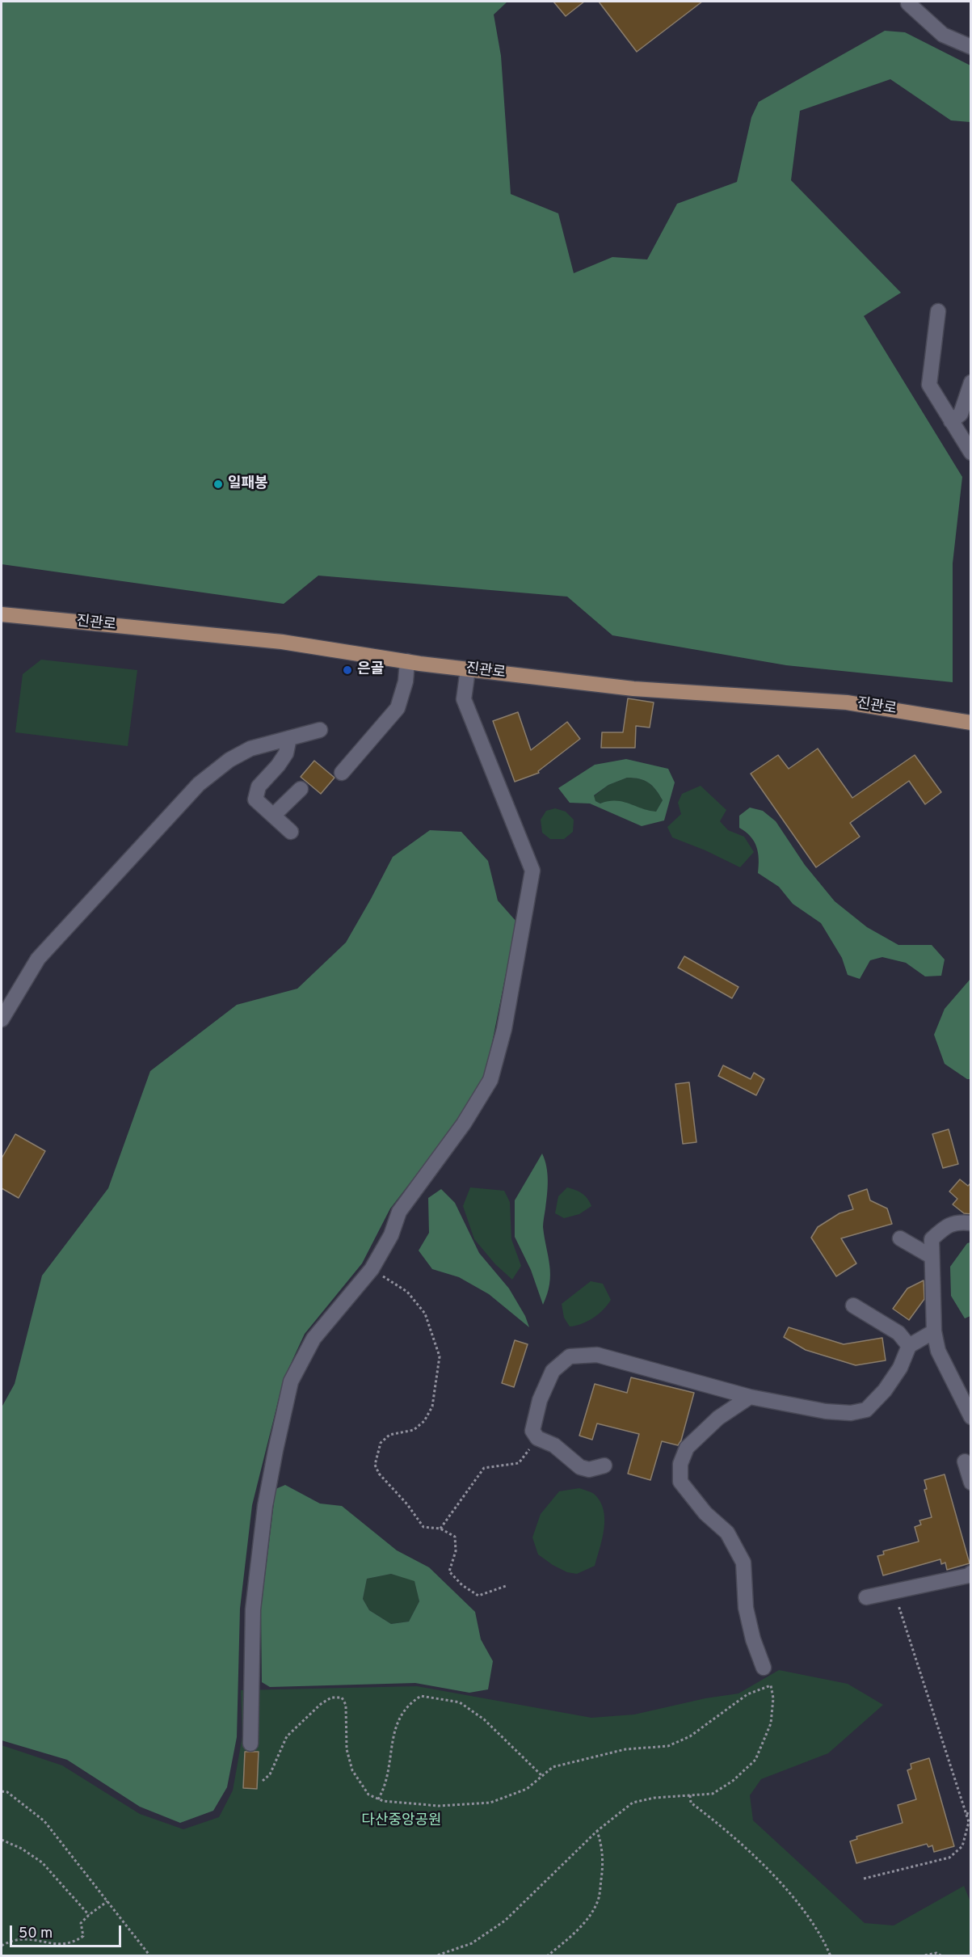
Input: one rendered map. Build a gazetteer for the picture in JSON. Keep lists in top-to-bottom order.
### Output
{
  "streets": {
    "main road": ["진관로"]
  },
  "parks": ["다산중앙공원"],
  "places": ["일패봉", "은골"],
  "scale_bar": "50 m"
}
